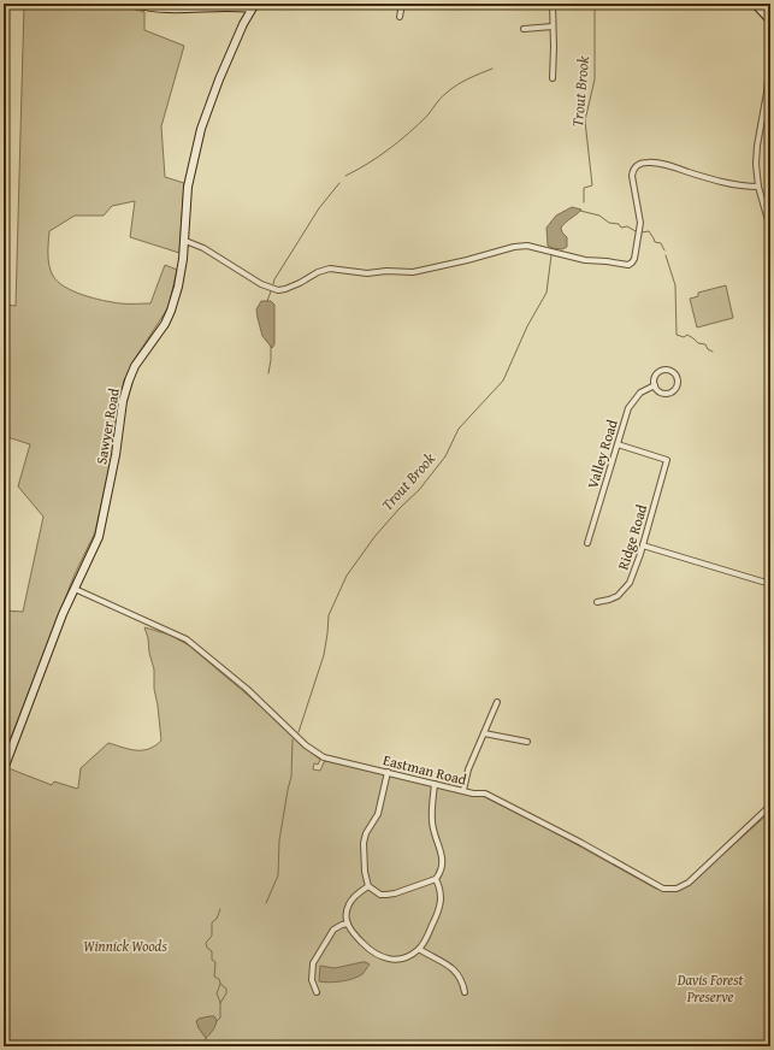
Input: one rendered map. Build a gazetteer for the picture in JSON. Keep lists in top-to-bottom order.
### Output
{
  "streets": {
    "street": [
      "Sawyer Road",
      "Valley Road",
      "Ridge Road",
      "Eastman Road"
    ]
  },
  "crossings": [
    ["Sawyer Road", "Eastman Road"],
    ["Valley Road", "Ridge Road"]
  ],
  "water": ["Trout Brook"],
  "parks": ["Winnick Woods", "Davis Forest Preserve"]
}
